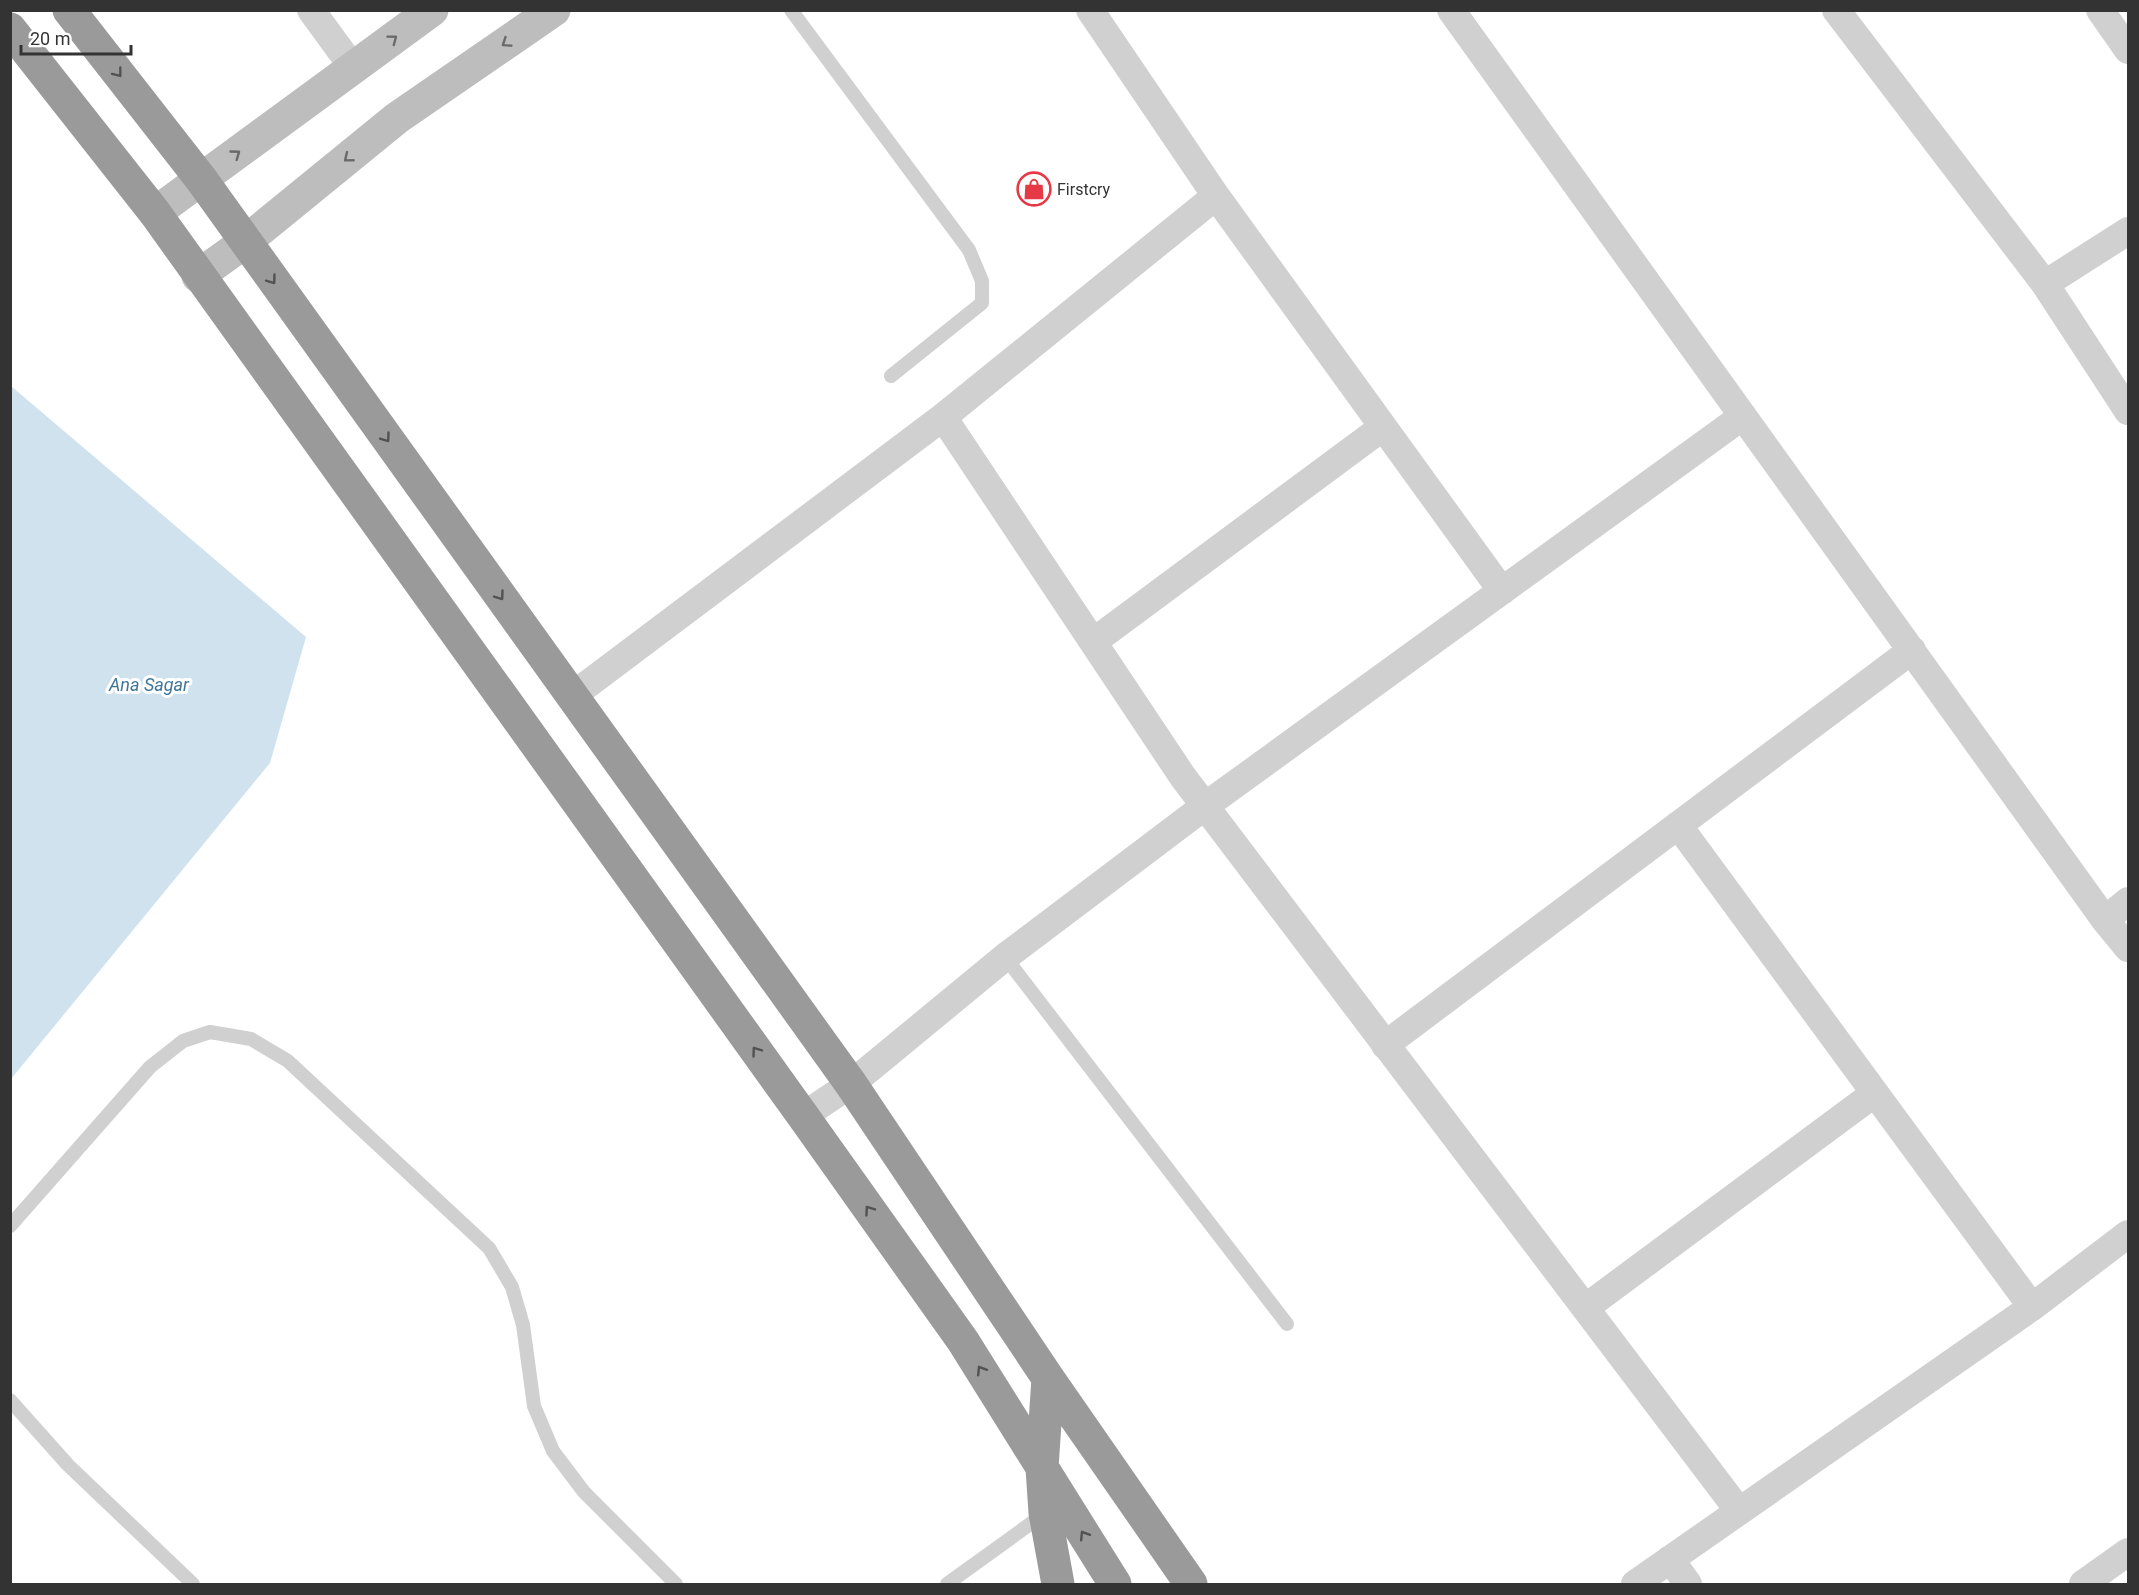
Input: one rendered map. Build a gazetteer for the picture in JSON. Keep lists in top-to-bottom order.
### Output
{
  "water": ["Ana Sagar"],
  "places": {
    "shop": ["Firstcry"]
  },
  "scale_bar": "20 m"
}
